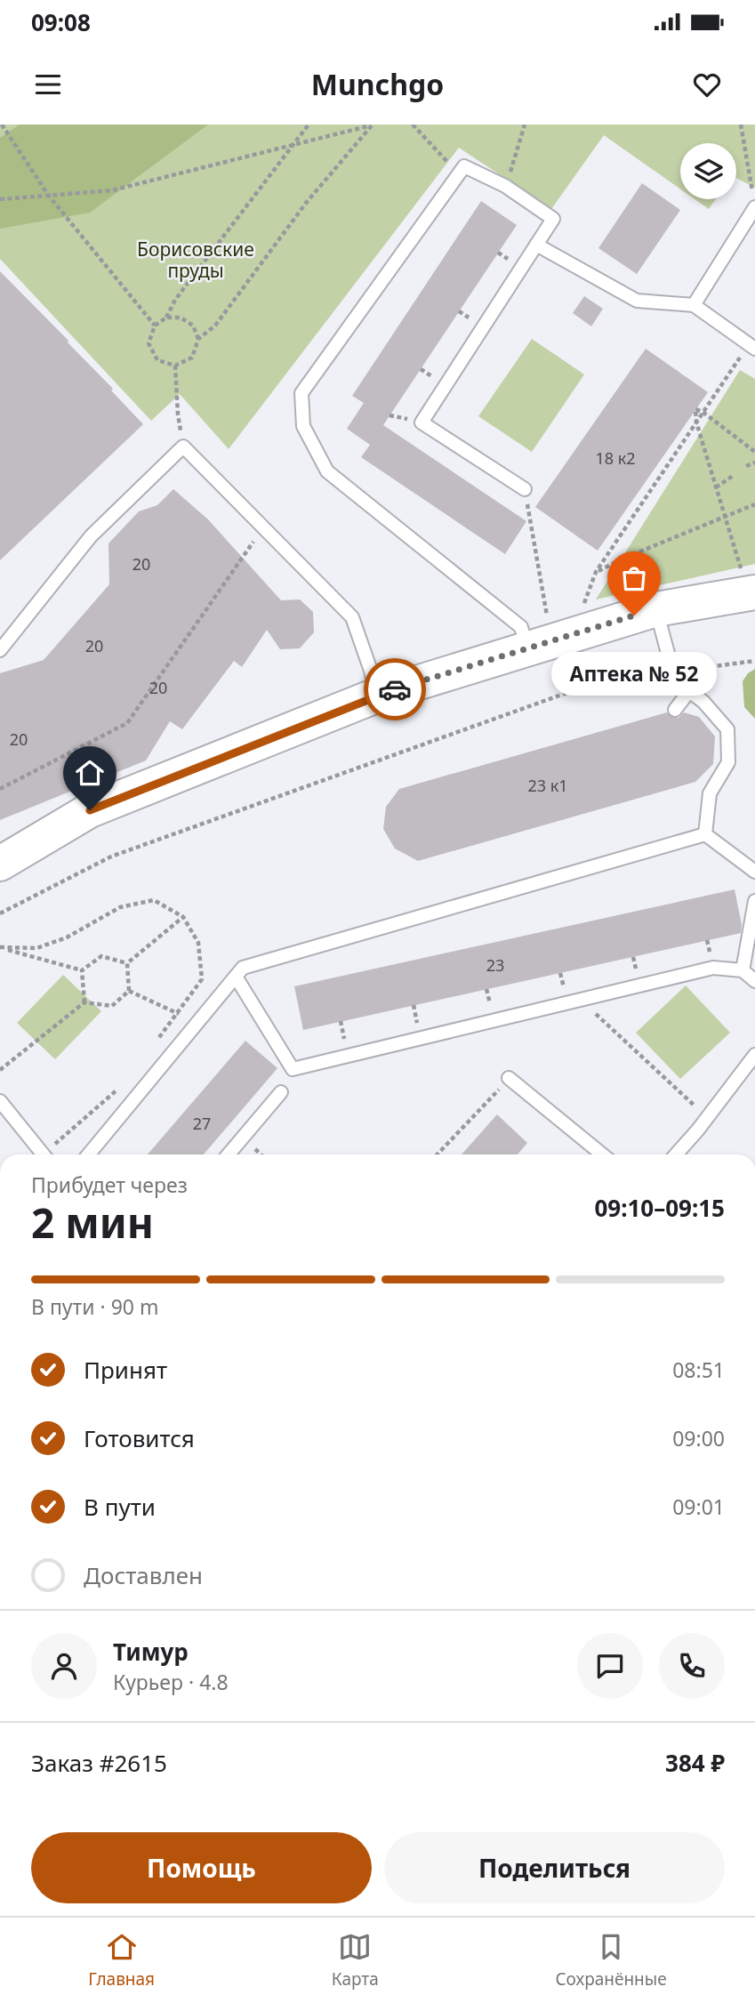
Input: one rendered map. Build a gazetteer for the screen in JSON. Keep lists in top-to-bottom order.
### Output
{
  "parks": ["Борисовские пруды"],
  "places": ["Аптека № 52"],
  "house_numbers": [
    "18 к2",
    "20",
    "20",
    "20",
    "20",
    "23 к1",
    "23",
    "27"
  ],
  "page": {
    "status": "09:08",
    "header": "Munchgo",
    "bubble": "Аптека № 52",
    "heading": ["2 мин", "Прибудет через", "09:10–09:15"],
    "panel": [
      "Тимур",
      "Курьер · 4.8",
      "Заказ #2615",
      "384 ₽"
    ],
    "bar": "В пути · 90 m",
    "list": [
      ["Принят", "08:51"],
      ["Готовится", "09:00"],
      ["В пути", "09:01"],
      "Доставлен"
    ],
    "buttons": ["Помощь", "Поделиться"],
    "tabs": ["Главная", "Карта", "Сохранённые"]
  }
}
